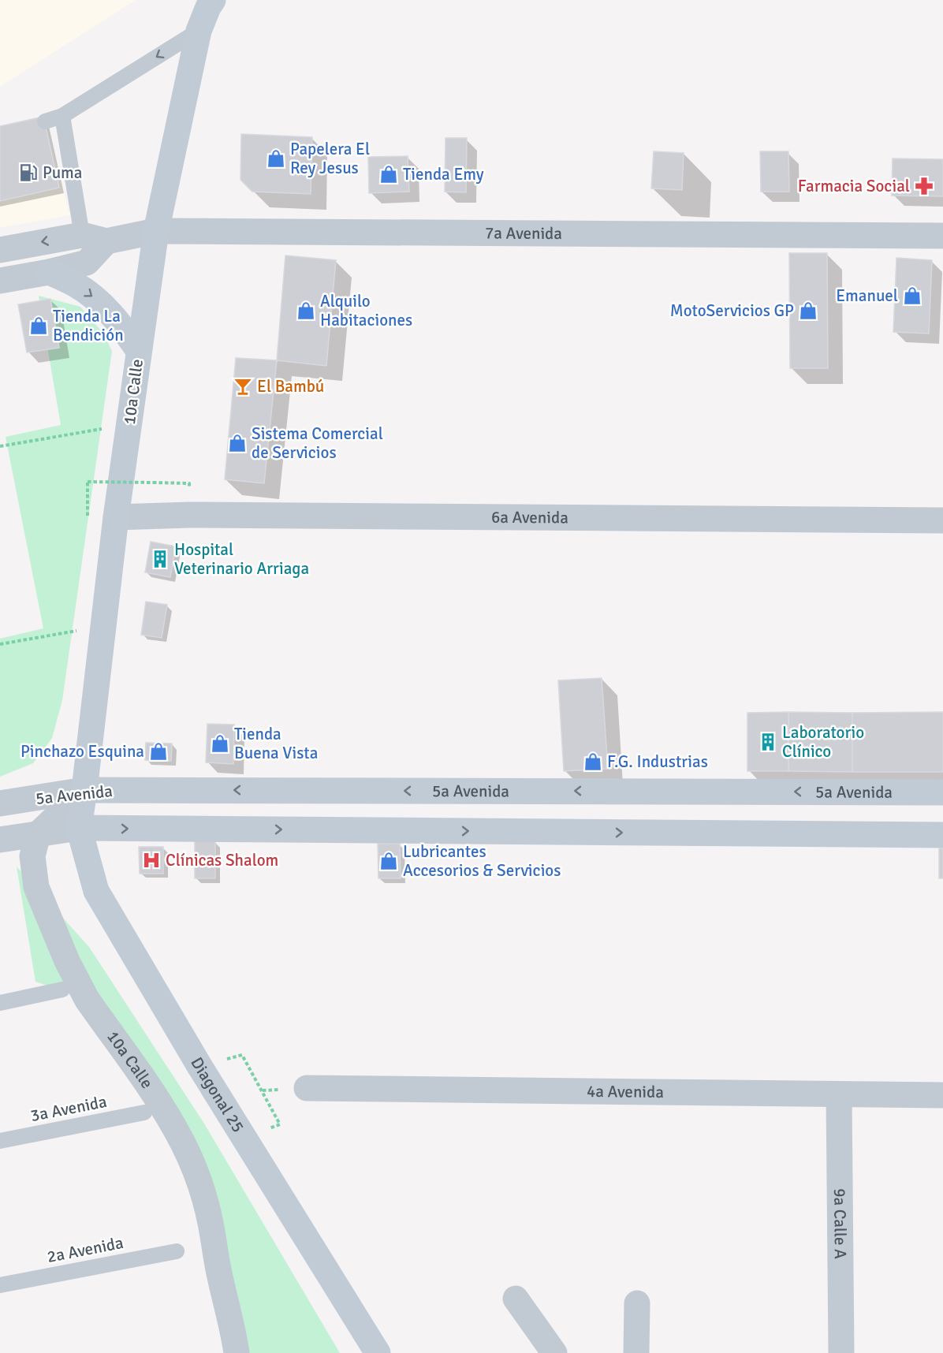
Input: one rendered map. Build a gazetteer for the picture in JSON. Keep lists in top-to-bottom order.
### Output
{
  "streets": {
    "main road": ["10a Calle", "5a Avenida", "Diagonal 25"],
    "street": [
      "7a Avenida",
      "6a Avenida",
      "4a Avenida",
      "9a Calle A"
    ],
    "lane": ["3a Avenida", "2a Avenida"]
  },
  "crossings": [
    ["7a Avenida", "10a Calle"],
    ["10a Calle", "6a Avenida"],
    ["10a Calle", "5a Avenida"],
    ["10a Calle", "Diagonal 25"],
    ["5a Avenida", "Diagonal 25"],
    ["4a Avenida", "9a Calle A"]
  ],
  "places": {
    "shop": [
      "Papelera El Rey Jesus",
      "Tienda Emy",
      "Emanuel",
      "Alquilo Habitaciones",
      "MotoServicios GP",
      "Tienda La Bendición",
      "Sistema Comercial de Servicios",
      "Tienda Buena Vista",
      "Pinchazo Esquina",
      "F.G. Industrias",
      "Lubricantes Accesorios & Servicios"
    ],
    "fuel station": ["Puma"],
    "pharmacy": ["Farmacia Social"],
    "bar": ["El Bambú"],
    "building": ["Hospital Veterinario Arriaga", "Laboratorio Clínico"],
    "hospital": ["Clínicas Shalom"]
  }
}
